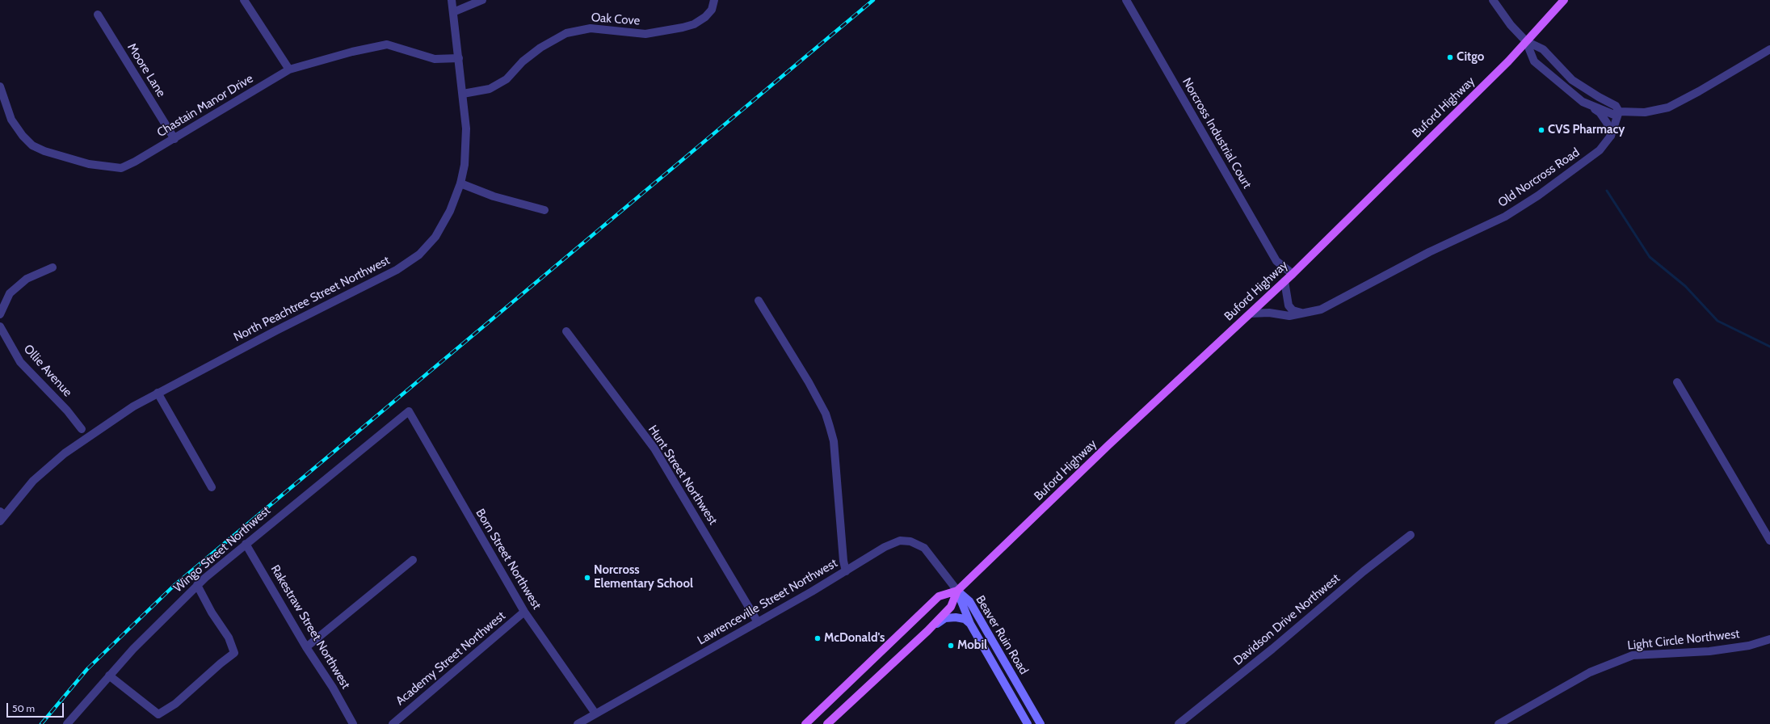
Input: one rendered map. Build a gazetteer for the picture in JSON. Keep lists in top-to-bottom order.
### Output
{
  "streets": {
    "main road": ["Buford Highway", "Beaver Ruin Road"],
    "street": [
      "Oak Cove",
      "Moore Lane",
      "Chastain Manor Drive",
      "Norcross Industrial Court",
      "Old Norcross Road",
      "North Peachtree Street Northwest",
      "Ollie Avenue",
      "Hunt Street Northwest",
      "Wingo Street Northwest",
      "Born Street Northwest",
      "Lawrenceville Street Northwest",
      "Davidson Drive Northwest",
      "Rakestraw Street Northwest",
      "Light Circle Northwest",
      "Academy Street Northwest"
    ]
  },
  "crossings": [
    ["Oak Cove", "North Peachtree Street Northwest"],
    ["Moore Lane", "Chastain Manor Drive"],
    ["Chastain Manor Drive", "North Peachtree Street Northwest"],
    ["Buford Highway", "Norcross Industrial Court"],
    ["Buford Highway", "Old Norcross Road"],
    ["Buford Highway", "Lawrenceville Street Northwest"],
    ["Buford Highway", "Beaver Ruin Road"],
    ["Hunt Street Northwest", "Lawrenceville Street Northwest"],
    ["Wingo Street Northwest", "Born Street Northwest"],
    ["Wingo Street Northwest", "Rakestraw Street Northwest"],
    ["Born Street Northwest", "Lawrenceville Street Northwest"],
    ["Born Street Northwest", "Academy Street Northwest"],
    ["Lawrenceville Street Northwest", "Beaver Ruin Road"]
  ],
  "places": [
    "Citgo",
    "CVS Pharmacy",
    "Norcross Elementary School",
    "McDonald's",
    "Mobil"
  ],
  "scale_bar": "50 m"
}
